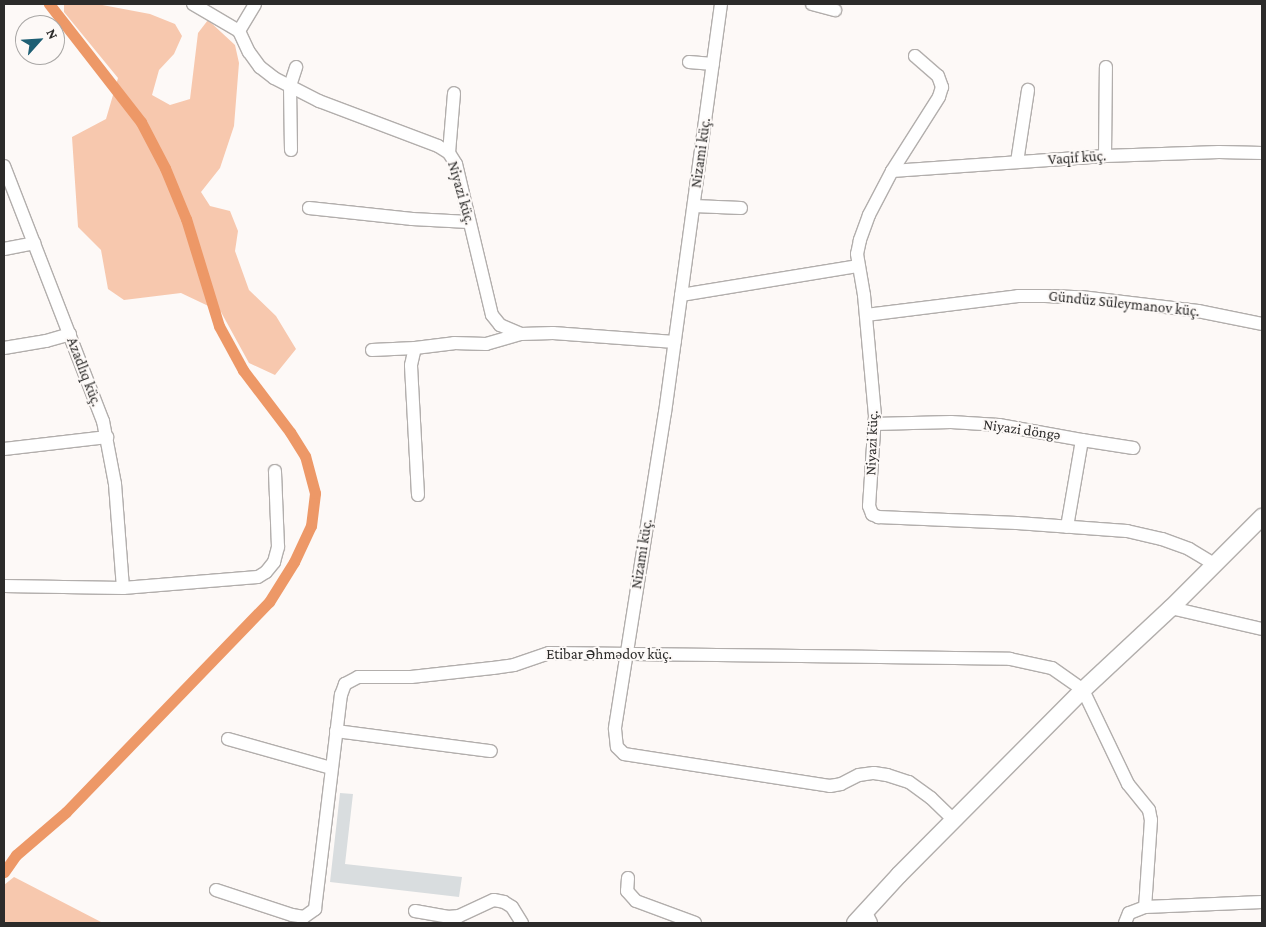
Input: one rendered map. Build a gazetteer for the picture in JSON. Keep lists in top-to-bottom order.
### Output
{
  "streets": {
    "street": [
      "Nizami küç.",
      "Vaqif küç.",
      "Niyazi küç.",
      "Gündüz Süleymanov küç.",
      "Azadlıq küç.",
      "Niyazi döngə",
      "Etibar Əhmədov küç."
    ]
  },
  "crossings": [
    ["Nizami küç.", "Niyazi küç."],
    ["Nizami küç.", "Etibar Əhmədov küç."],
    ["Vaqif küç.", "Niyazi küç."],
    ["Niyazi küç.", "Gündüz Süleymanov küç."],
    ["Niyazi küç.", "Niyazi döngə"]
  ],
  "north": "top right"
}
